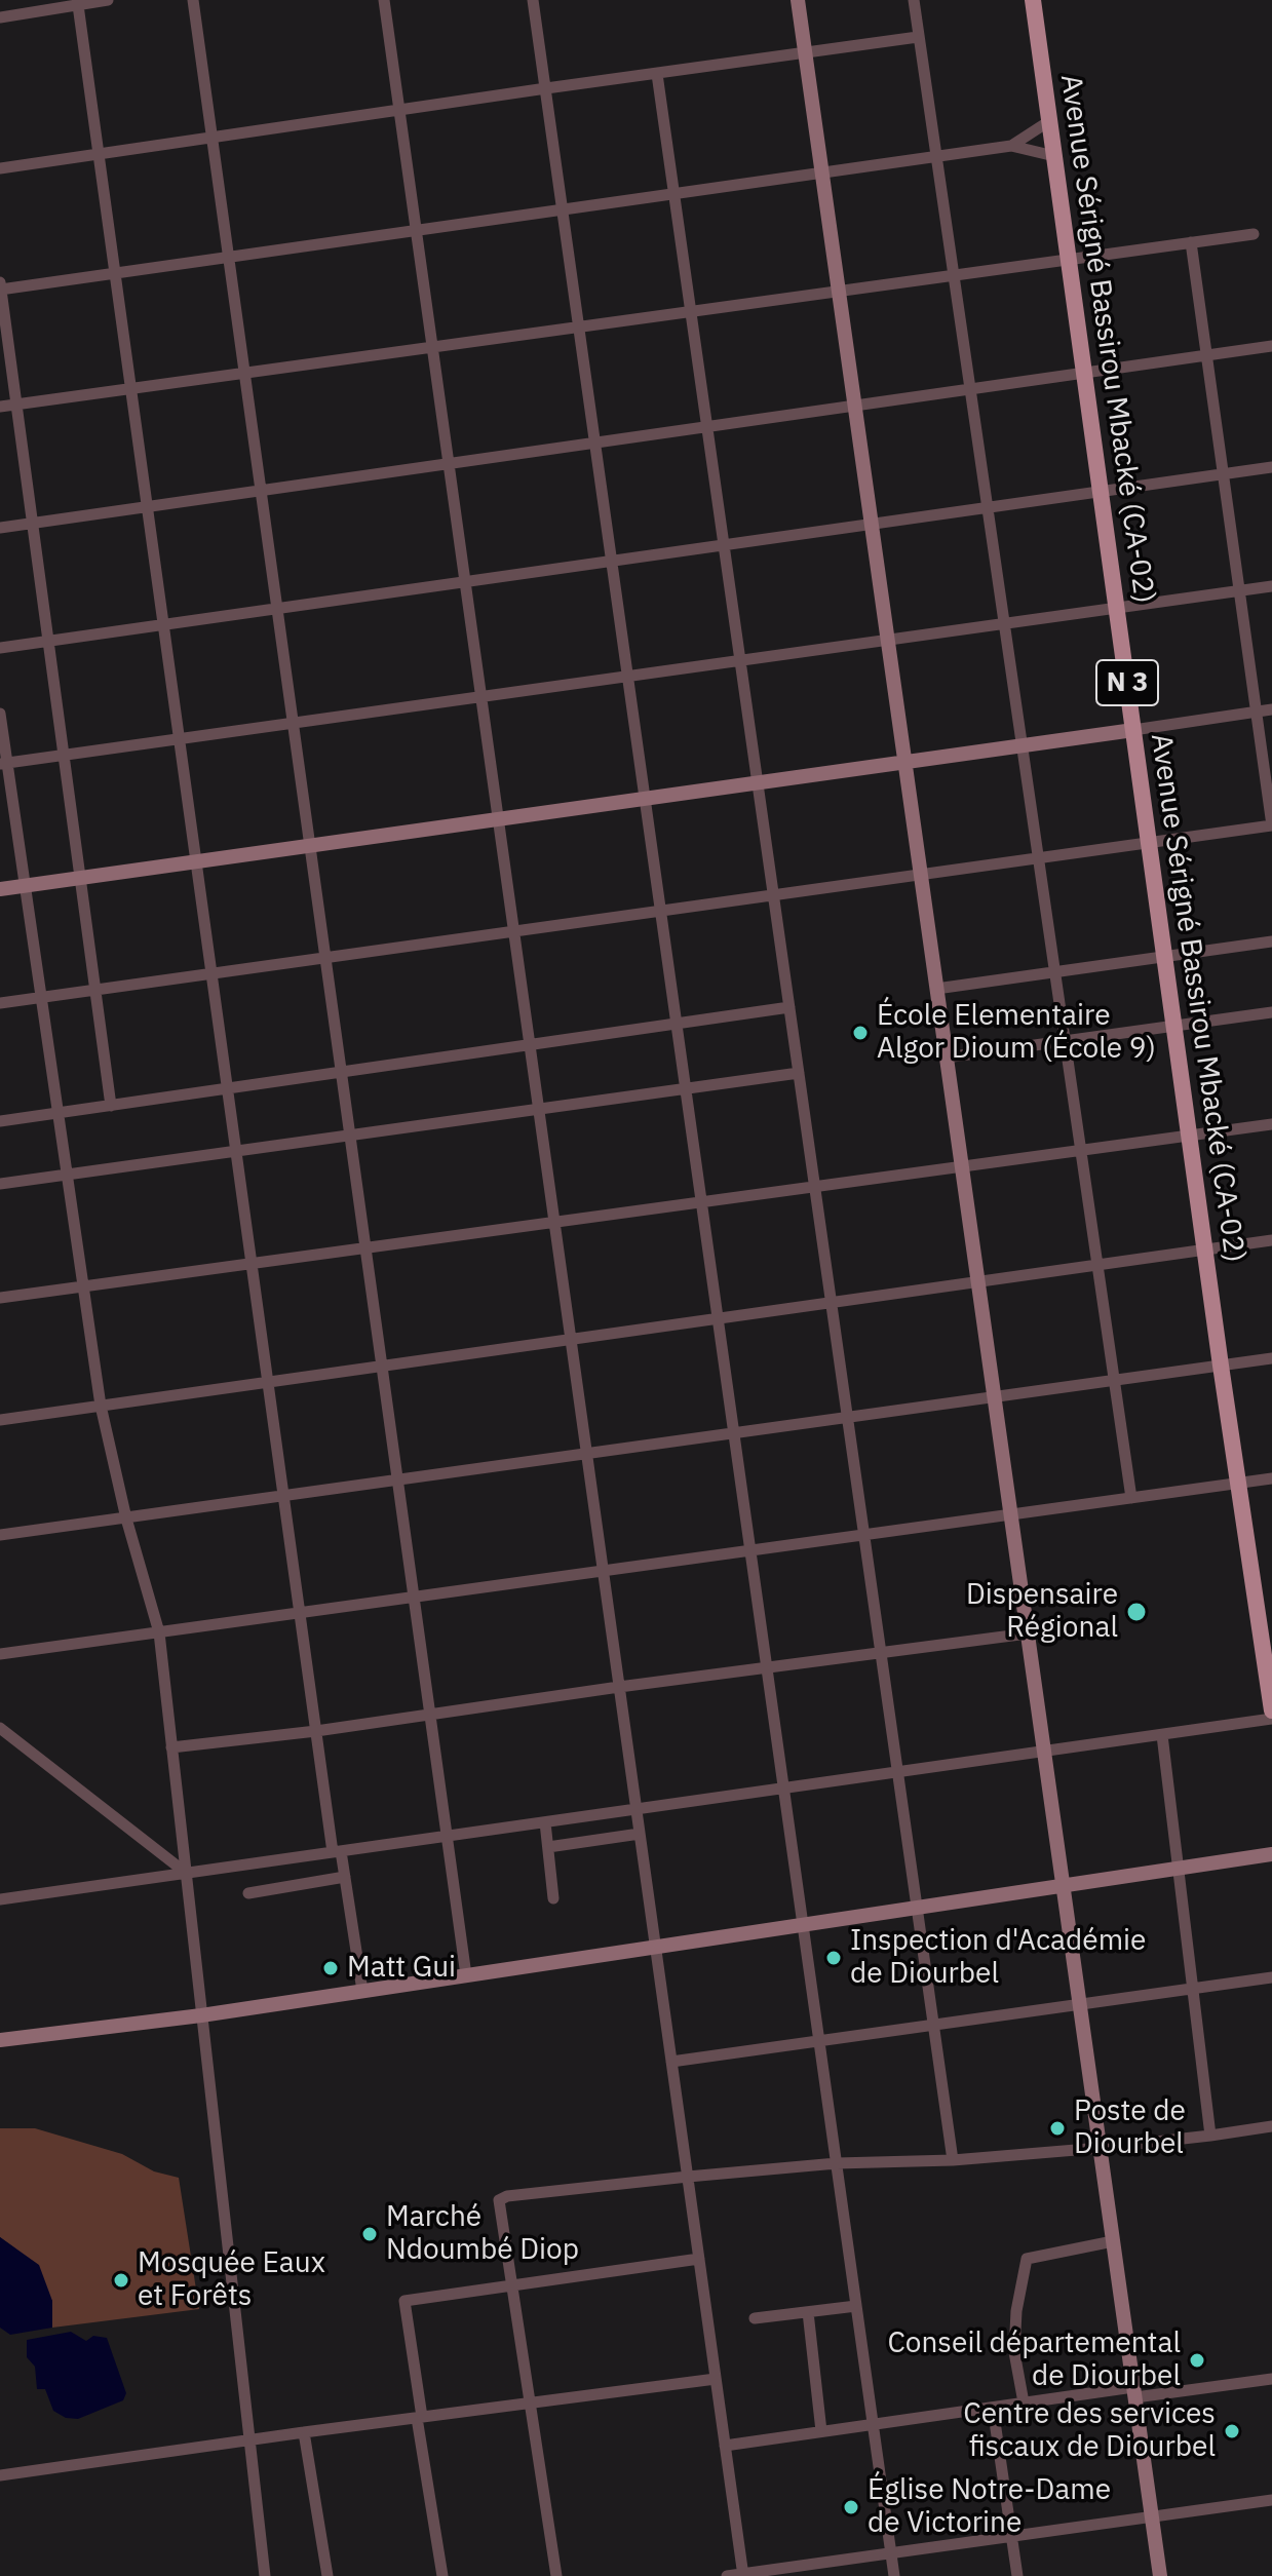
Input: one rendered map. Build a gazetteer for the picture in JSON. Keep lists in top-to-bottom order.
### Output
{
  "streets": {
    "main road": ["Avenue Sérigné Bassirou Mbacké (CA-02)", "N 3"]
  },
  "places": [
    "École Elementaire Algor Dioum (École 9)",
    "Dispensaire Régional",
    "Inspection d'Académie de Diourbel",
    "Matt Gui",
    "Poste de Diourbel",
    "Marché Ndoumbé Diop",
    "Mosquée Eaux et Forêts",
    "Conseil départemental de Diourbel",
    "Centre des services fiscaux de Diourbel",
    "Église Notre-Dame de Victorine"
  ]
}
